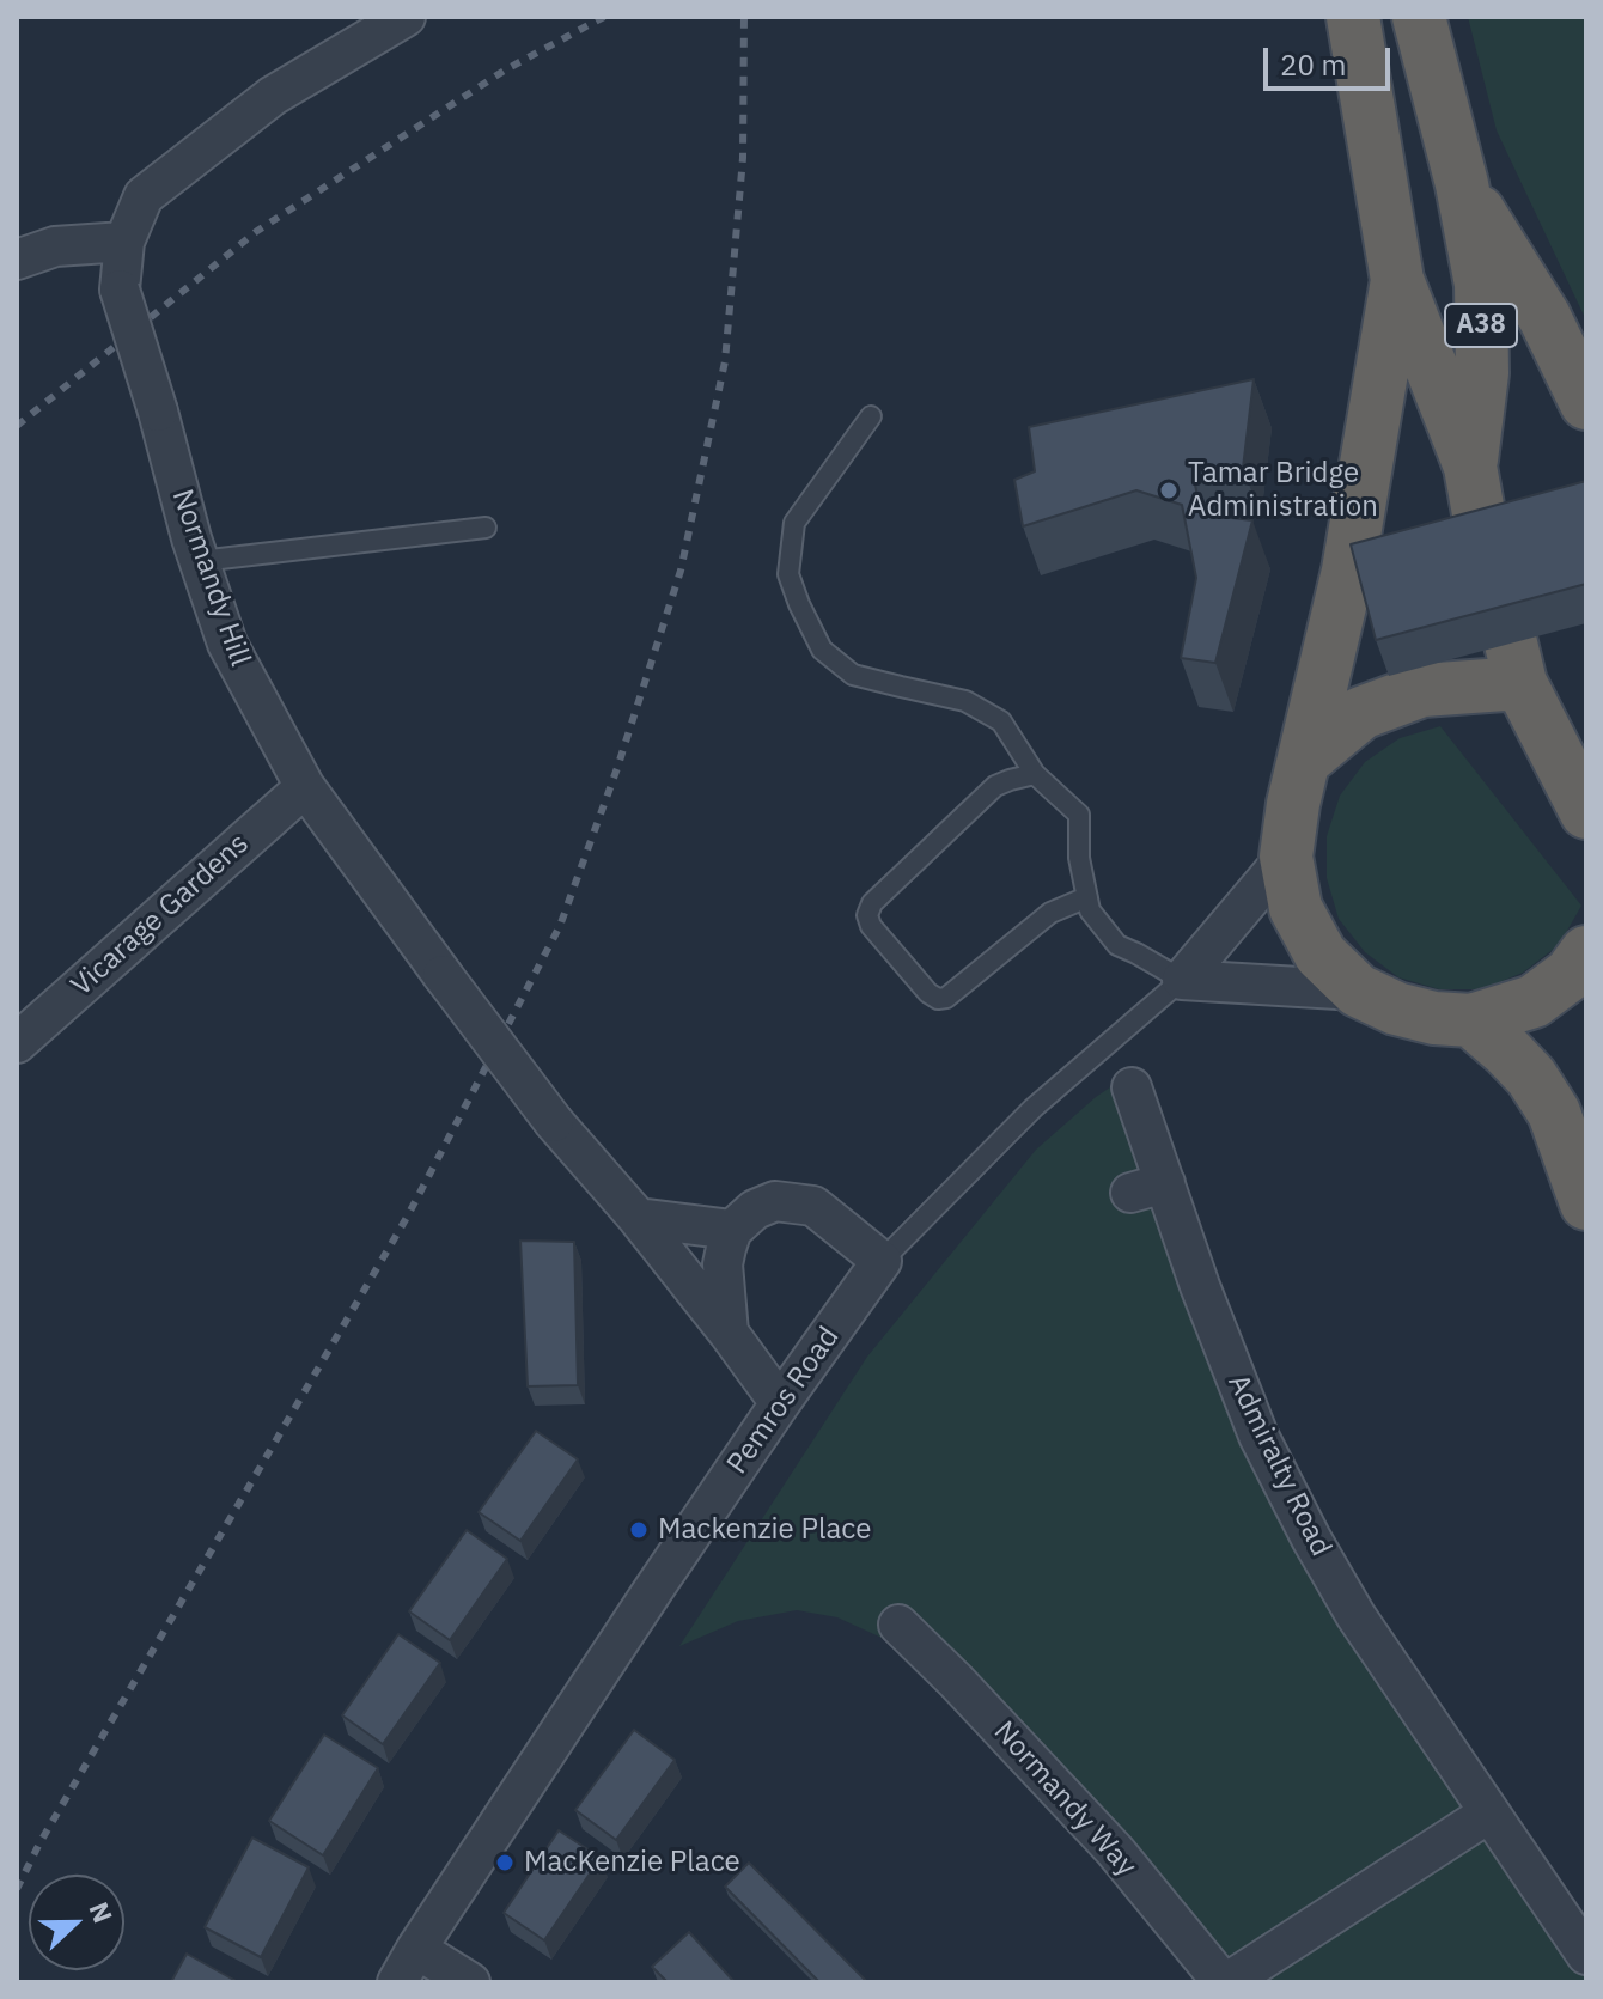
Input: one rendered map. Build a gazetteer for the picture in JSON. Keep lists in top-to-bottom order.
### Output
{
  "streets": {
    "highway": ["A38"],
    "street": [
      "Normandy Hill",
      "Vicarage Gardens",
      "Pemros Road",
      "Admiralty Road",
      "Normandy Way"
    ]
  },
  "crossings": [
    ["Normandy Hill", "Vicarage Gardens"],
    ["Normandy Hill", "Pemros Road"]
  ],
  "places": ["Tamar Bridge Administration", "Mackenzie Place", "MacKenzie Place"],
  "scale_bar": "20 m",
  "north": "right"
}
